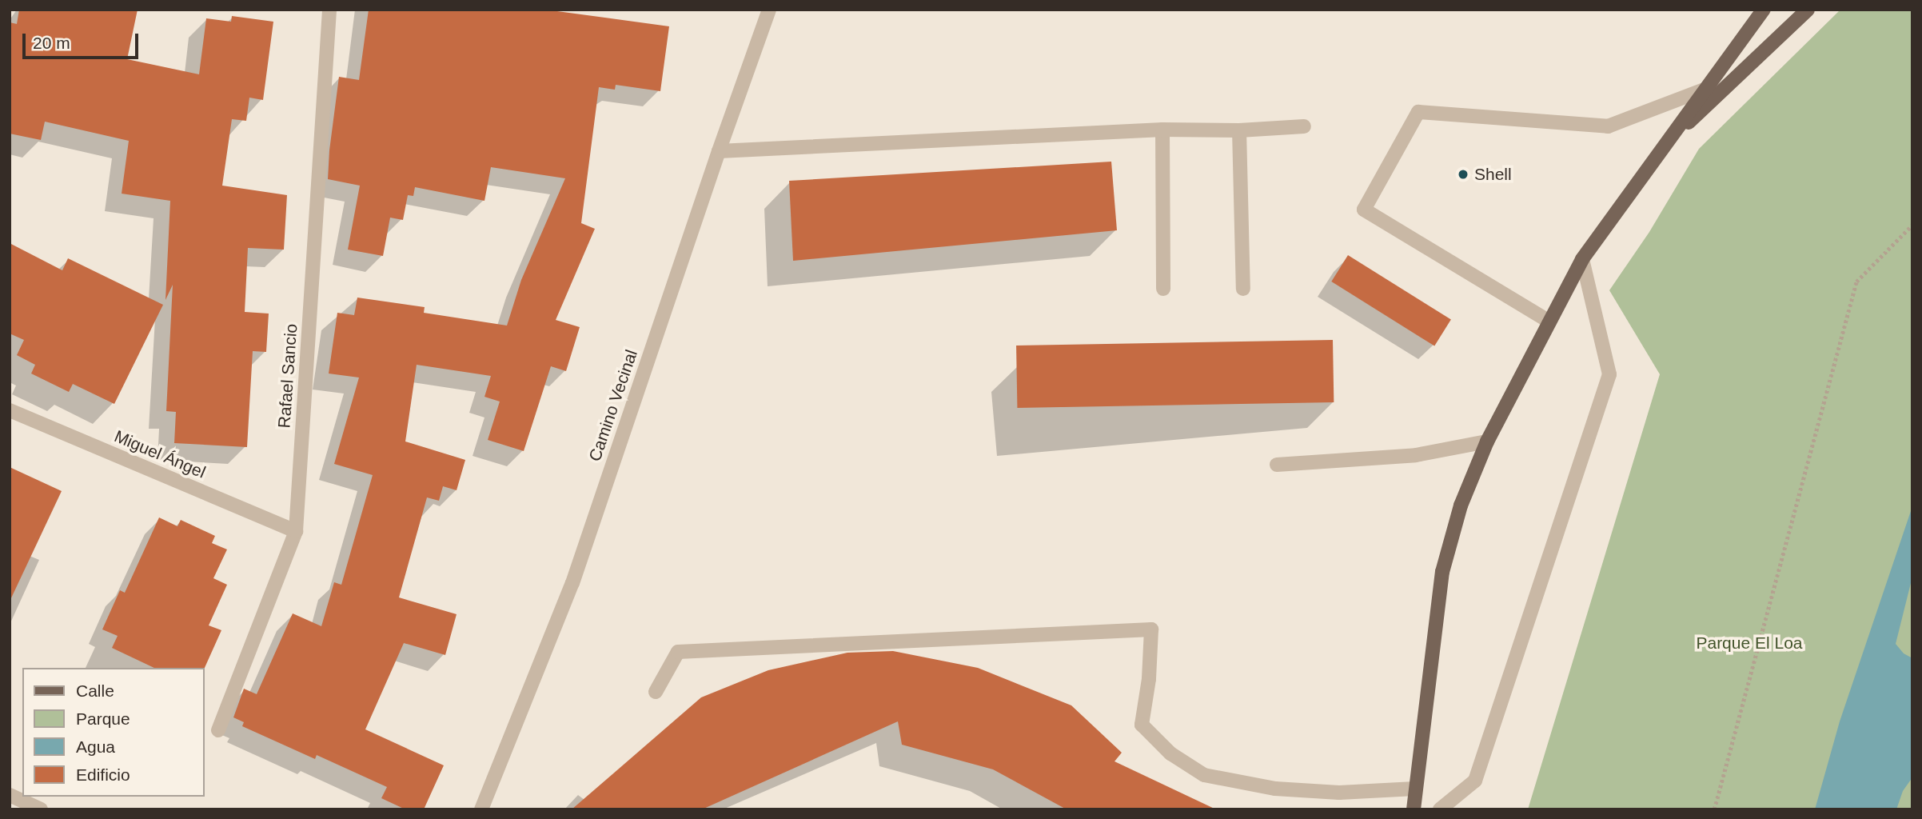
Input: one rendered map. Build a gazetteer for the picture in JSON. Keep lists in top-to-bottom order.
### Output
{
  "streets": {
    "street": ["Rafael Sancio", "Camino Vecinal", "Miguel Ángel"]
  },
  "crossings": [
    ["Rafael Sancio", "Miguel Ángel"]
  ],
  "parks": ["Parque El Loa"],
  "places": ["Shell"],
  "legend": [
    "Calle",
    "Parque",
    "Agua",
    "Edificio"
  ],
  "scale_bar": "20 m"
}
